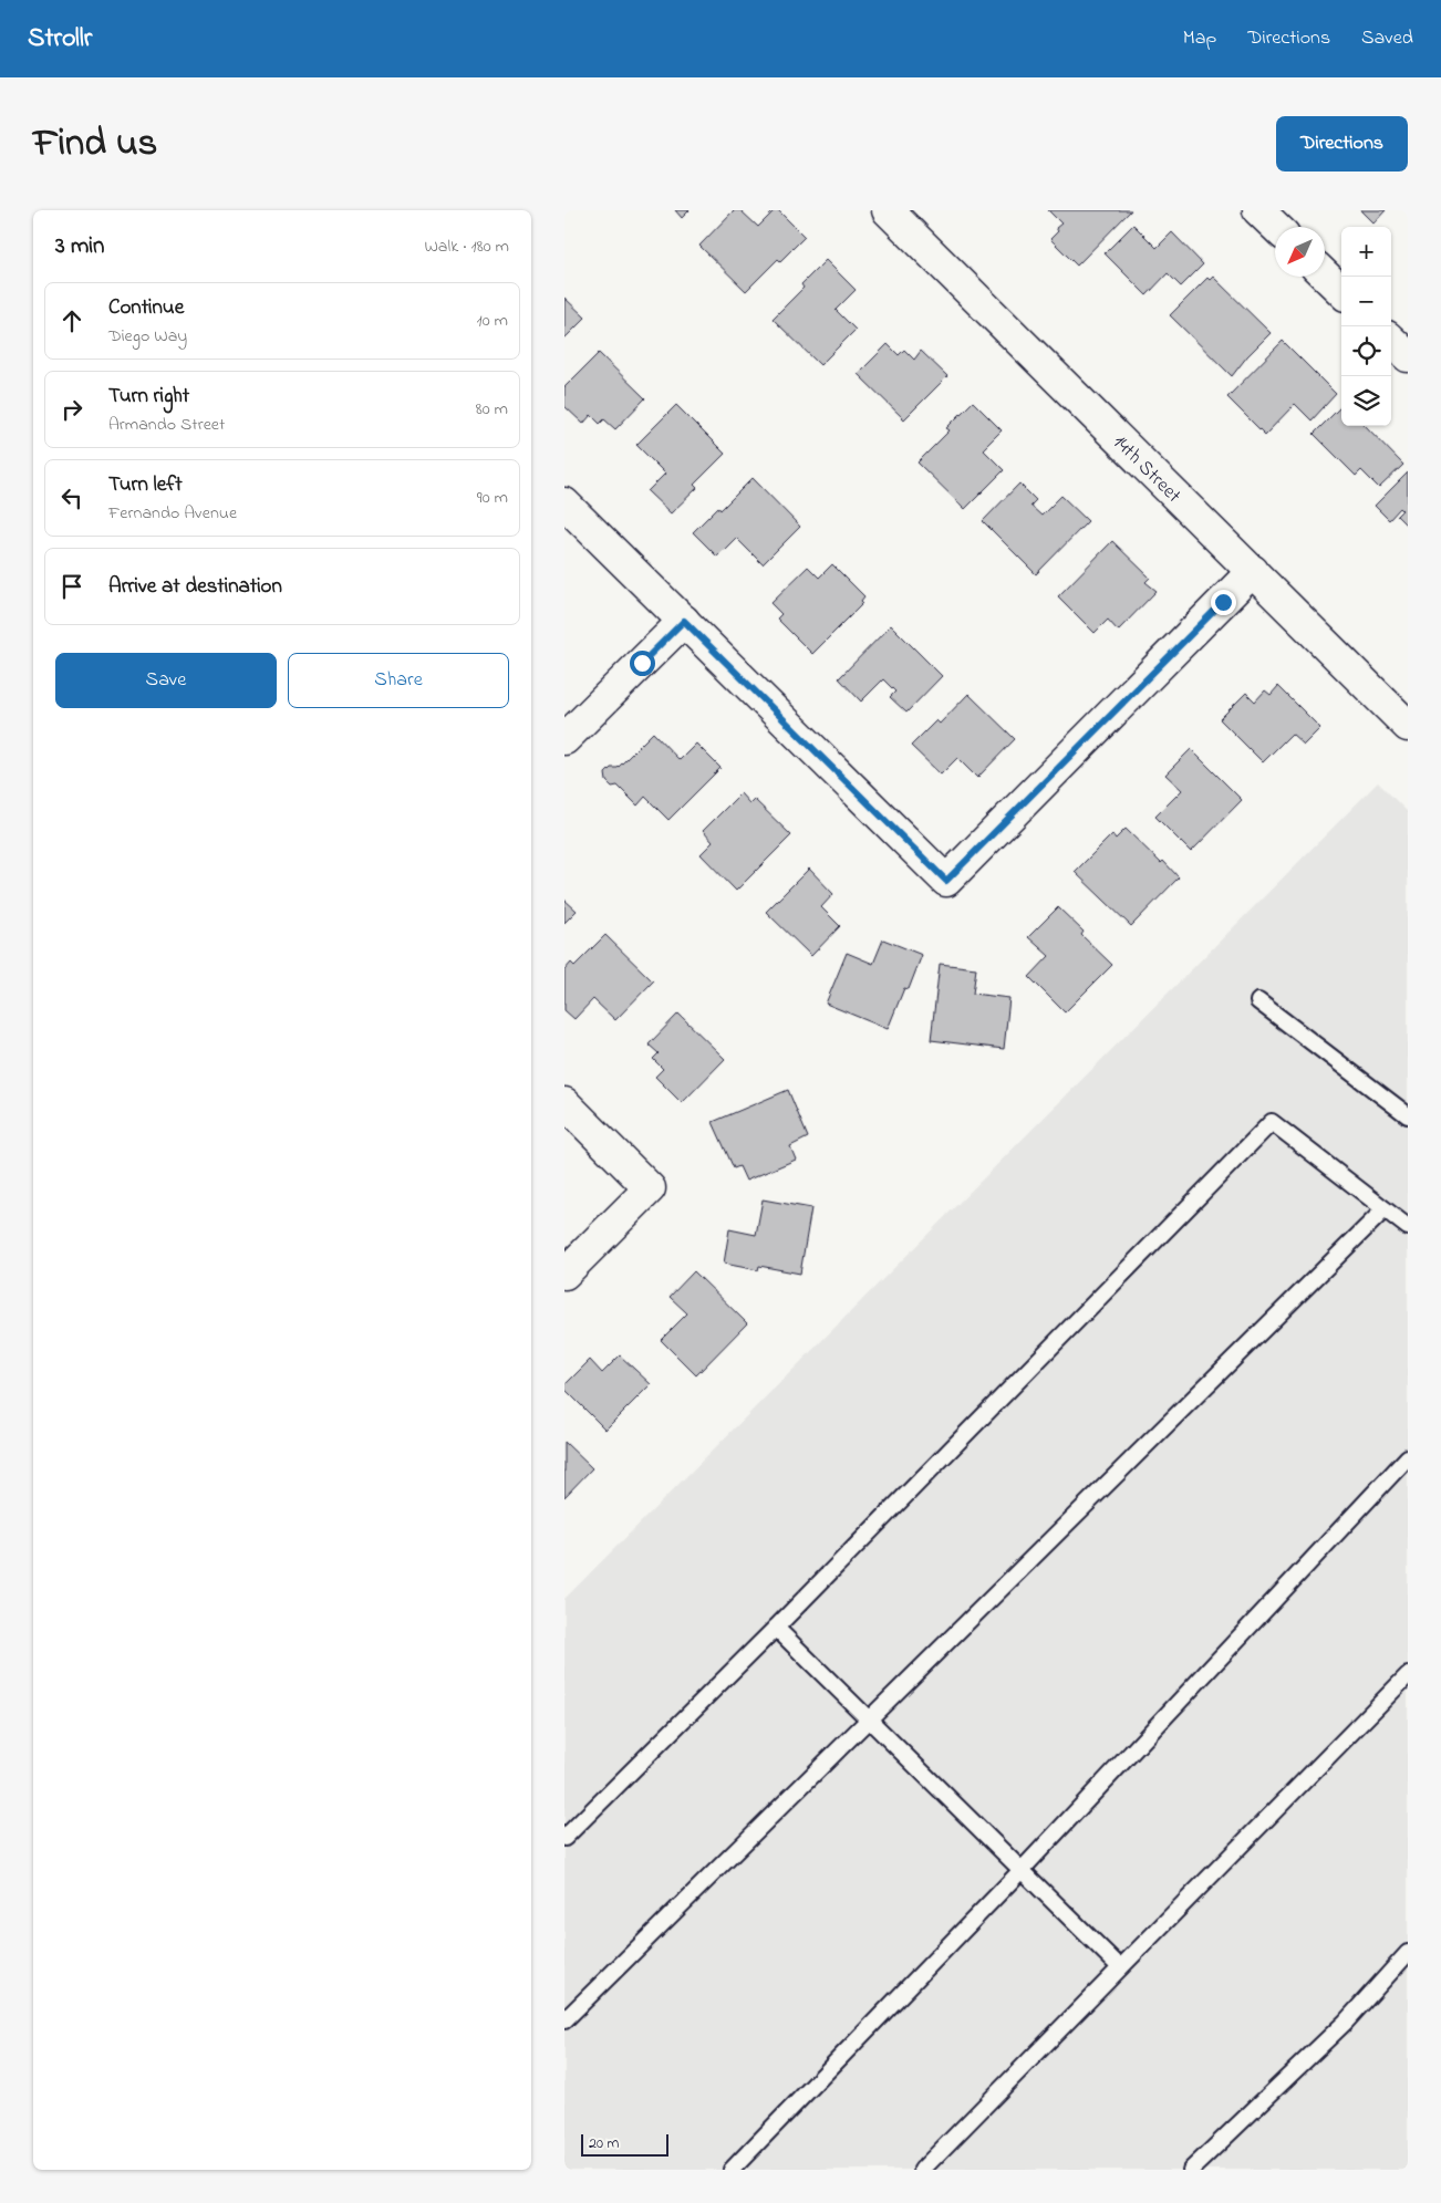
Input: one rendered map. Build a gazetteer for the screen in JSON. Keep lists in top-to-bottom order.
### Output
{
  "streets": {
    "street": ["14th Street"]
  },
  "scale_bar": "20 m",
  "north": "bottom left",
  "page": {
    "header": "Strollr",
    "nav": ["Map", "Directions", "Saved"],
    "title": "Find us",
    "buttons": [
      "Directions",
      ["Save", "Share"]
    ],
    "heading": ["3 min", "Walk · 180 m"],
    "map_buttons": ["+", "−"],
    "list": [
      ["Continue", "Diego Way", "10 m"],
      ["Turn right", "Armando Street", "80 m"],
      ["Turn left", "Fernando Avenue", "90 m"],
      "Arrive at destination"
    ],
    "scale": "20 m"
  }
}
